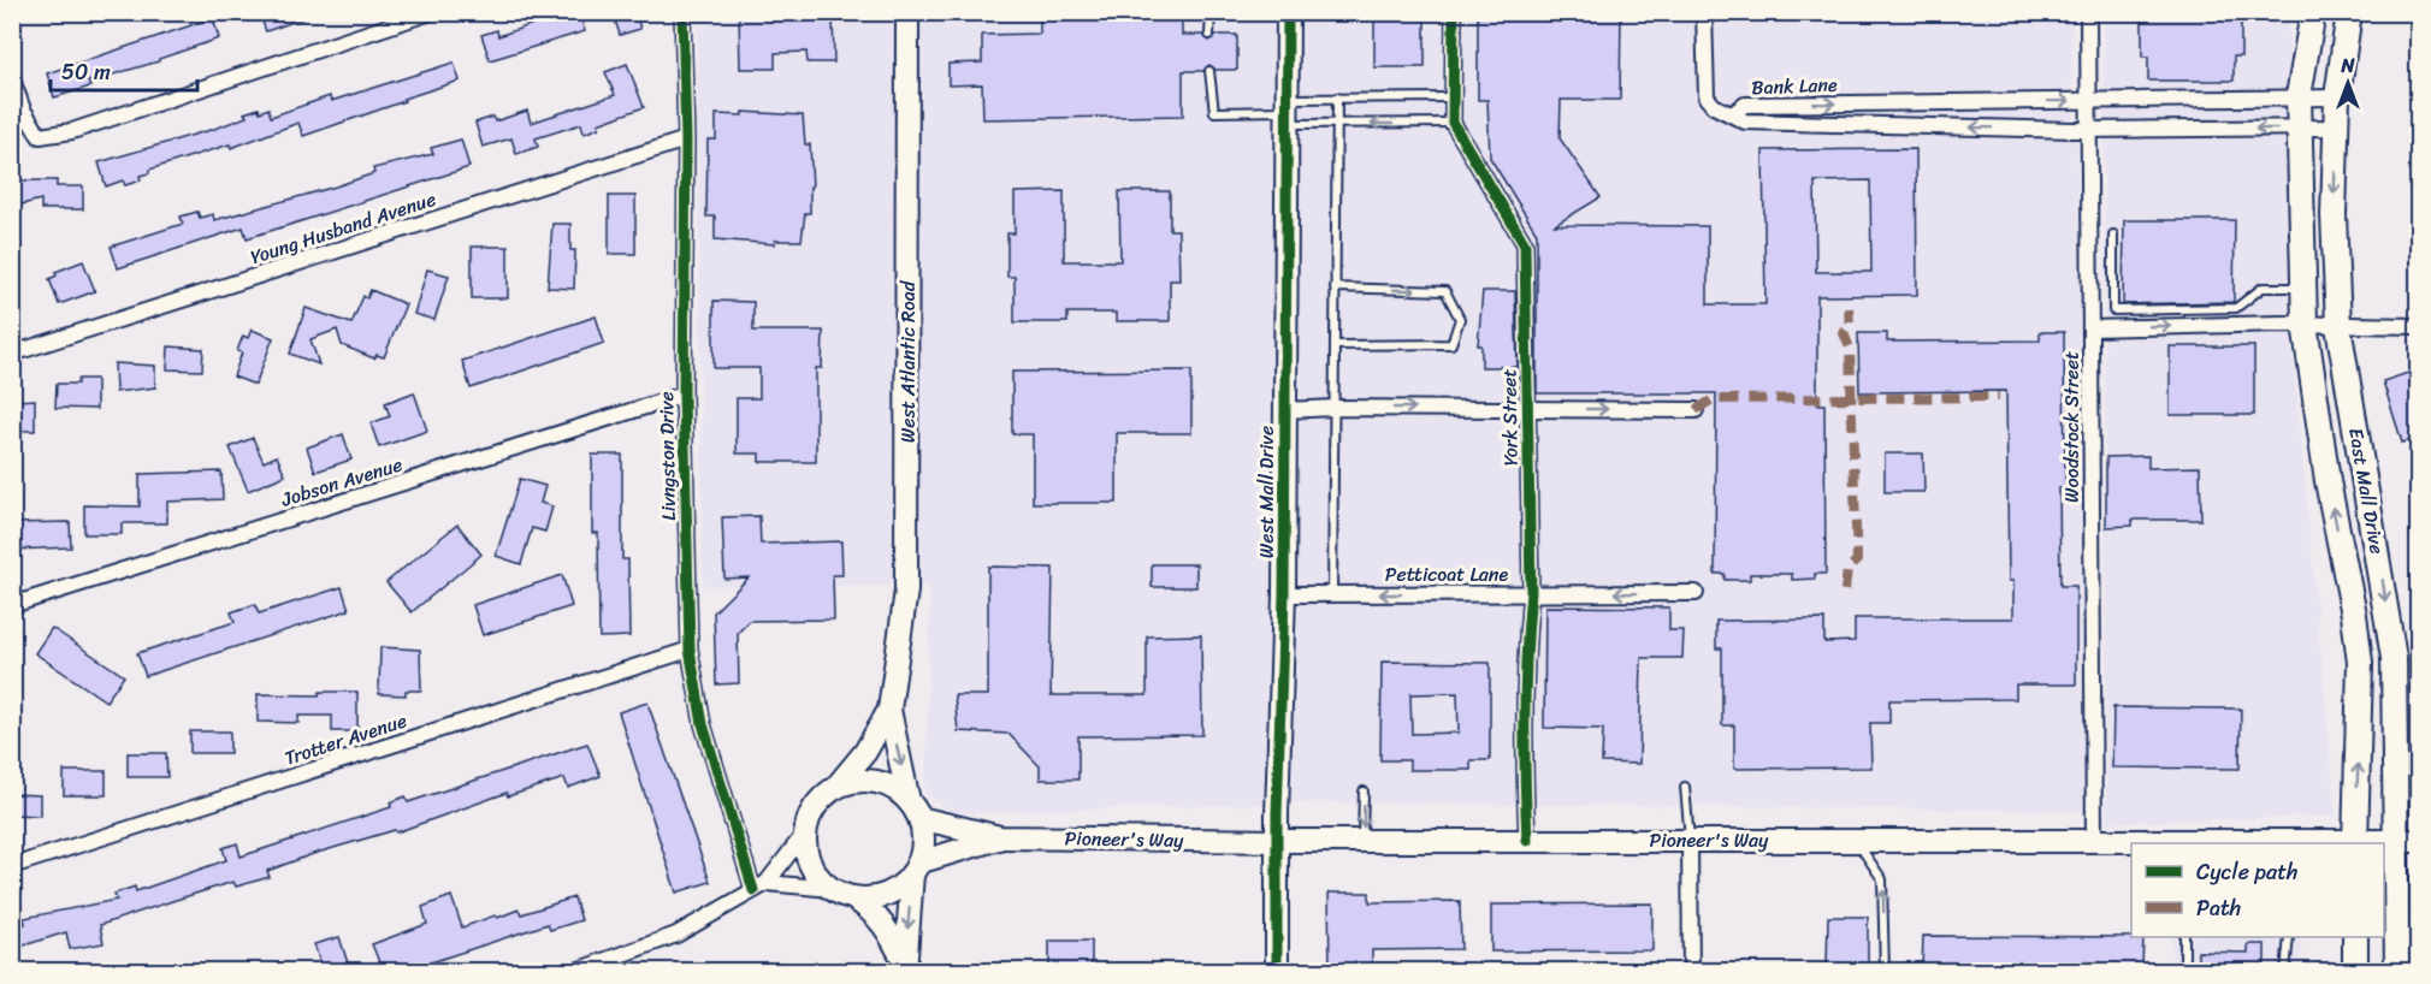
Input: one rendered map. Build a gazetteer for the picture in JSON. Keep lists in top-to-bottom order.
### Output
{
  "streets": {
    "main road": [
      "West Atlantic Road",
      "East Mall Drive",
      "West Mall Drive",
      "Pioneer's Way"
    ],
    "street": [
      "Bank Lane",
      "Young Husband Avenue",
      "York Street",
      "Woodstock Street",
      "Livngston Drive",
      "Jobson Avenue",
      "Petticoat Lane",
      "Trotter Avenue"
    ]
  },
  "crossings": [
    ["Bank Lane", "Woodstock Street"],
    ["Bank Lane", "East Mall Drive"],
    ["Young Husband Avenue", "Livngston Drive"],
    ["West Atlantic Road", "Pioneer's Way"],
    ["York Street", "Petticoat Lane"],
    ["York Street", "Pioneer's Way"],
    ["Woodstock Street", "Pioneer's Way"],
    ["Livngston Drive", "Jobson Avenue"],
    ["Livngston Drive", "Trotter Avenue"],
    ["East Mall Drive", "Pioneer's Way"],
    ["West Mall Drive", "Petticoat Lane"],
    ["West Mall Drive", "Pioneer's Way"]
  ],
  "one_way": ["Petticoat Lane"],
  "legend": ["Cycle path", "Path"],
  "scale_bar": "50 m",
  "north": "top"
}
